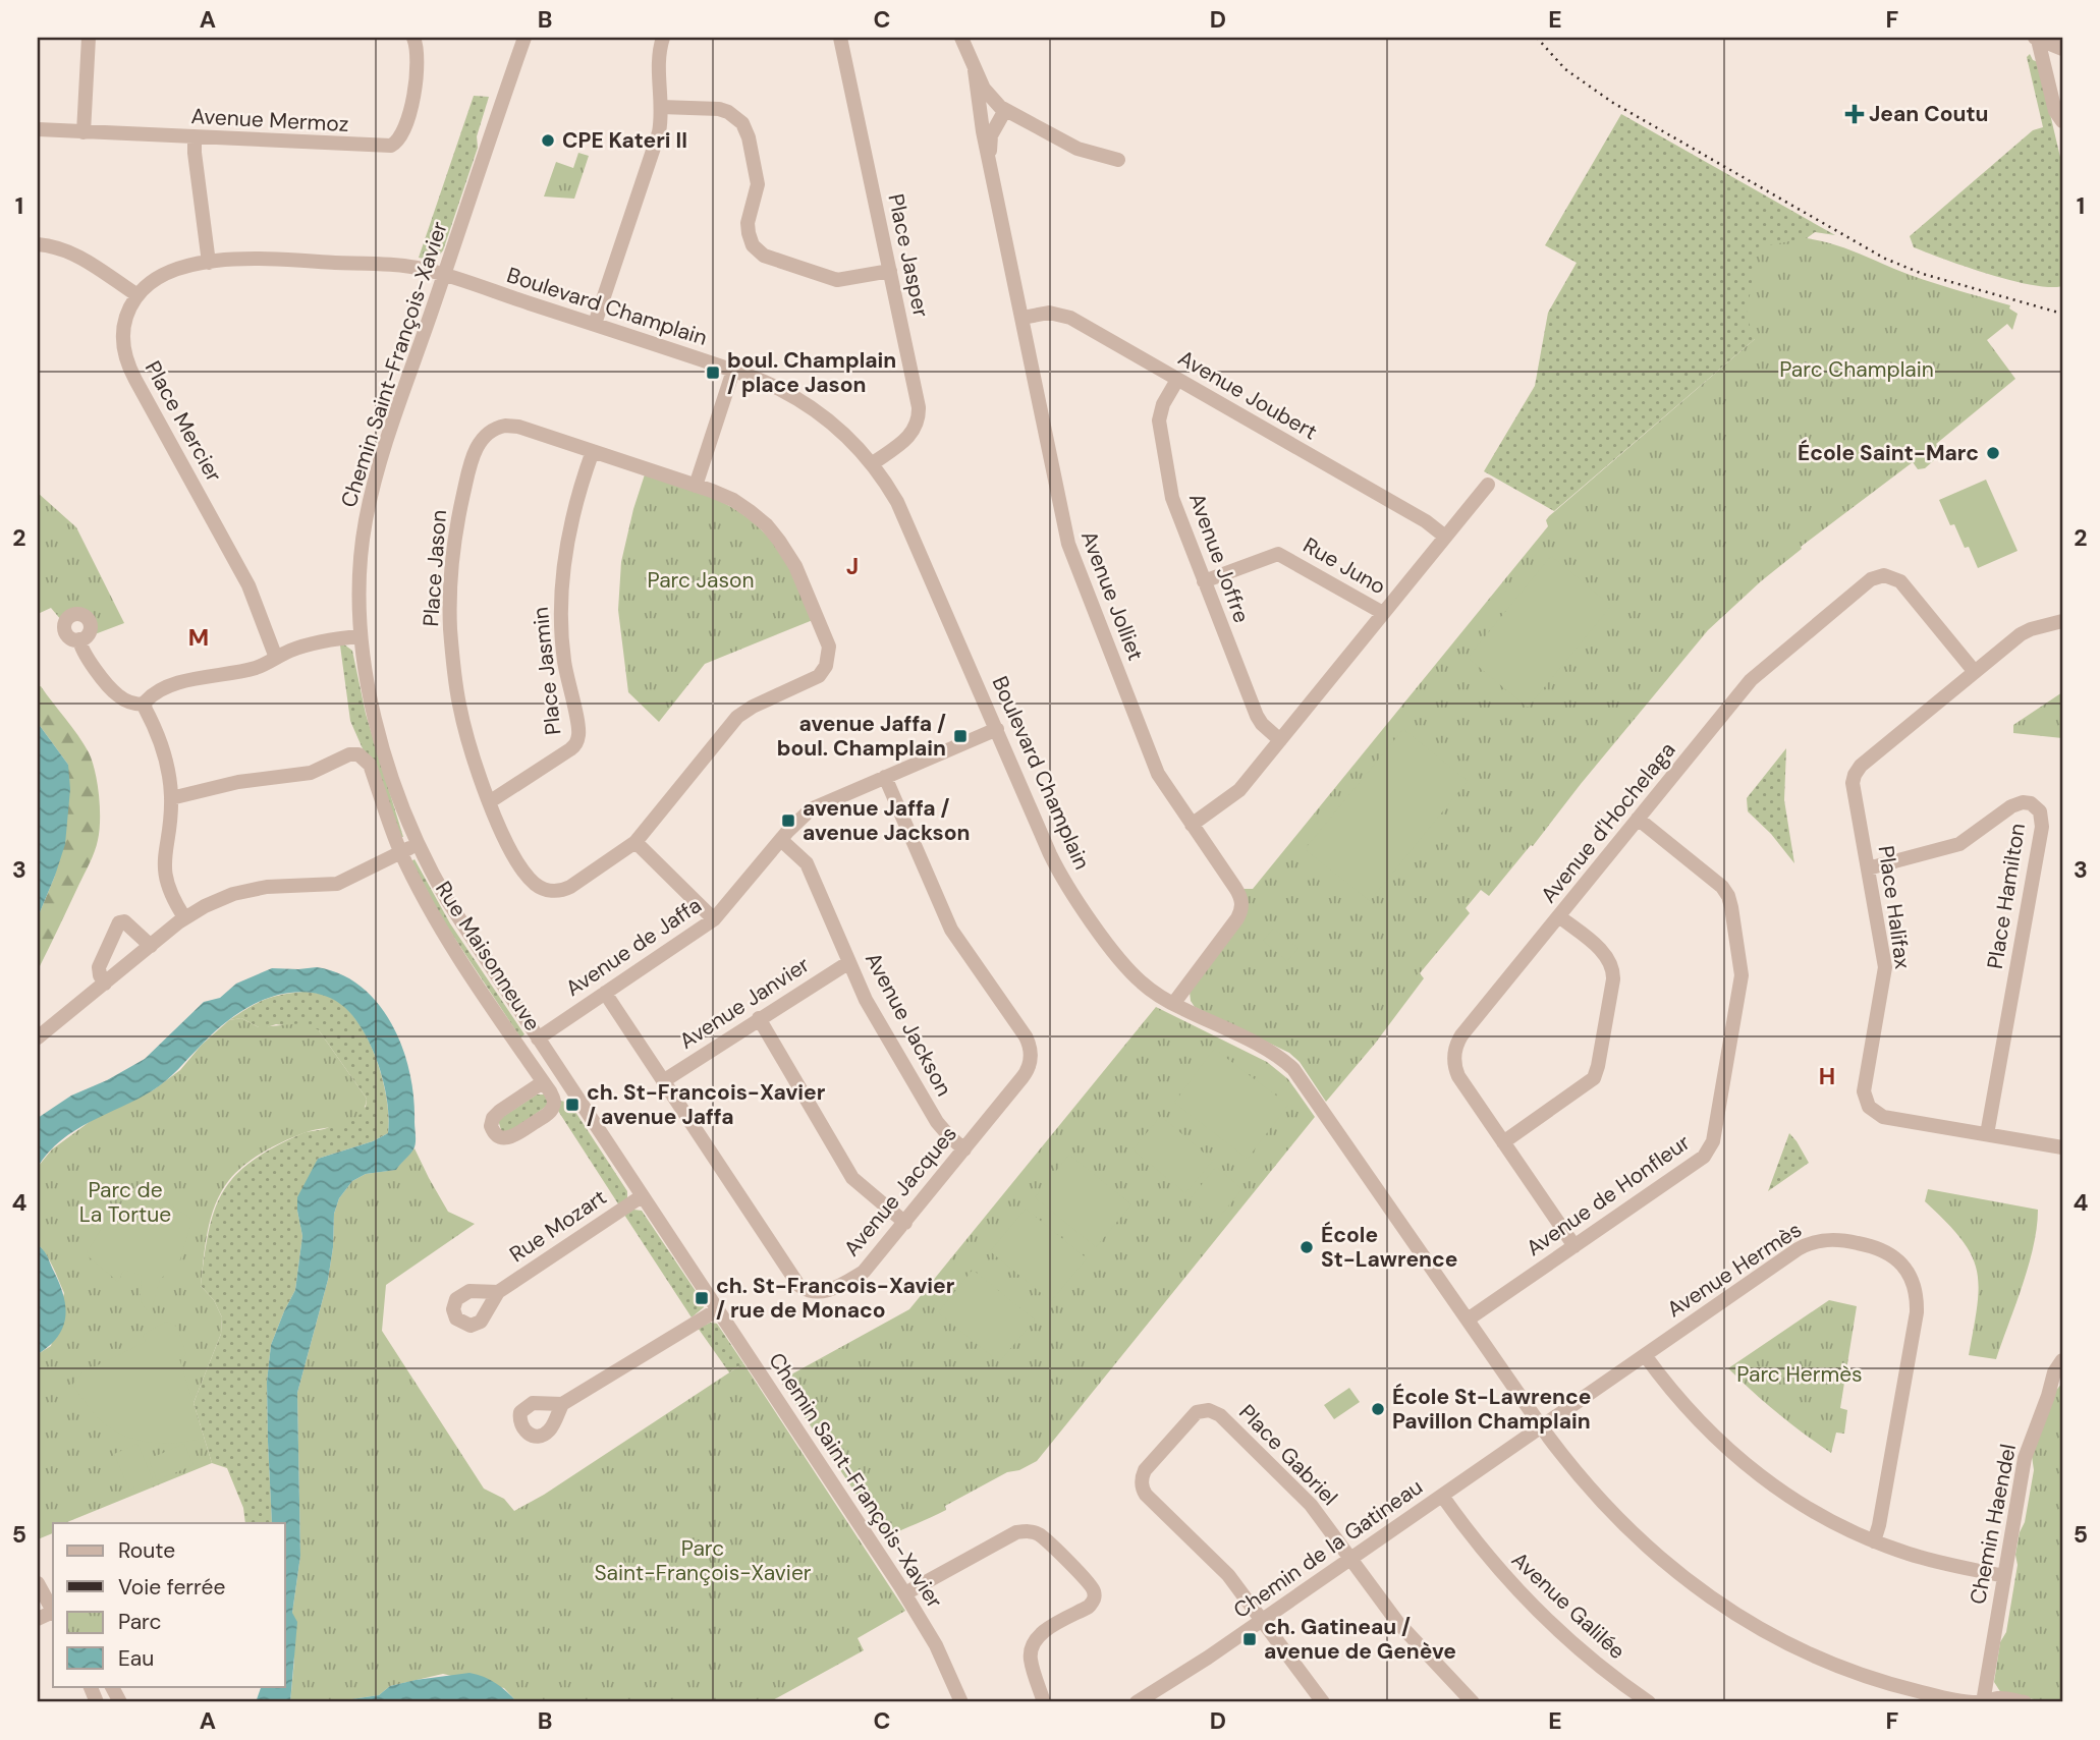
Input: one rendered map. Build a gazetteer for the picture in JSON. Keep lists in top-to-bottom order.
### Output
{
  "streets": {
    "street": [
      "Avenue Mermoz",
      "Place Jasper",
      "Boulevard Champlain",
      "Chemin Saint-François-Xavier",
      "Avenue Joubert",
      "Place Mercier",
      "Avenue Joffre",
      "Rue Juno",
      "Place Jason",
      "Avenue Jolliet",
      "Place Jasmin",
      "Avenue d'Hochelaga",
      "Place Hamilton",
      "Place Halifax",
      "Avenue de Jaffa",
      "Rue Maisonneuve",
      "Avenue Janvier",
      "Avenue Jackson",
      "Avenue Jacques",
      "Avenue de Honfleur",
      "Rue Mozart",
      "Avenue Hermès",
      "Place Gabriel",
      "Chemin Haendel",
      "Chemin de la Gatineau",
      "Avenue Galilée"
    ]
  },
  "crossings": [
    ["Place Jasper", "Boulevard Champlain"],
    ["Boulevard Champlain", "Chemin Saint-François-Xavier"],
    ["Boulevard Champlain", "Place Mercier"],
    ["Boulevard Champlain", "Avenue Jolliet"],
    ["Boulevard Champlain", "Avenue de Jaffa"],
    ["Boulevard Champlain", "Avenue de Honfleur"],
    ["Boulevard Champlain", "Avenue Hermès"],
    ["Boulevard Champlain", "Chemin Haendel"],
    ["Boulevard Champlain", "Chemin de la Gatineau"],
    ["Chemin Saint-François-Xavier", "Place Mercier"],
    ["Chemin Saint-François-Xavier", "Avenue de Jaffa"],
    ["Chemin Saint-François-Xavier", "Rue Mozart"],
    ["Avenue Joubert", "Avenue Joffre"],
    ["Avenue Joubert", "Avenue Jolliet"],
    ["Avenue Joffre", "Rue Juno"],
    ["Place Jason", "Place Jasmin"],
    ["Avenue d'Hochelaga", "Place Halifax"],
    ["Avenue d'Hochelaga", "Avenue de Honfleur"],
    ["Place Hamilton", "Place Halifax"],
    ["Avenue de Jaffa", "Avenue Jackson"],
    ["Avenue de Jaffa", "Avenue Jacques"],
    ["Avenue Janvier", "Avenue Jackson"],
    ["Avenue Janvier", "Avenue Jacques"],
    ["Avenue Jackson", "Avenue Jacques"],
    ["Avenue Hermès", "Chemin de la Gatineau"],
    ["Place Gabriel", "Chemin de la Gatineau"],
    ["Chemin de la Gatineau", "Avenue Galilée"]
  ],
  "districts": ["J", "M", "H"],
  "parks": [
    "Parc Champlain",
    "Parc Jason",
    "Parc de La Tortue",
    "Parc Hermès",
    "Parc Saint-François-Xavier"
  ],
  "places": {
    "health": ["Jean Coutu"],
    "other": [
      "CPE Kateri II",
      "École Saint-Marc",
      "École St-Lawrence",
      "École St-Lawrence Pavillon Champlain"
    ],
    "transit": [
      "boul. Champlain / place Jason",
      "avenue Jaffa / boul. Champlain",
      "avenue Jaffa / avenue Jackson",
      "ch. St-Francois-Xavier / avenue Jaffa",
      "ch. St-Francois-Xavier / rue de Monaco",
      "ch. Gatineau / avenue de Genève"
    ]
  },
  "legend": [
    "Route",
    "Voie ferrée",
    "Parc",
    "Eau"
  ],
  "grid": {
    "columns": [
      "A",
      "B",
      "C",
      "D",
      "E",
      "F"
    ],
    "rows": [
      "1",
      "2",
      "3",
      "4",
      "5"
    ]
  }
}
